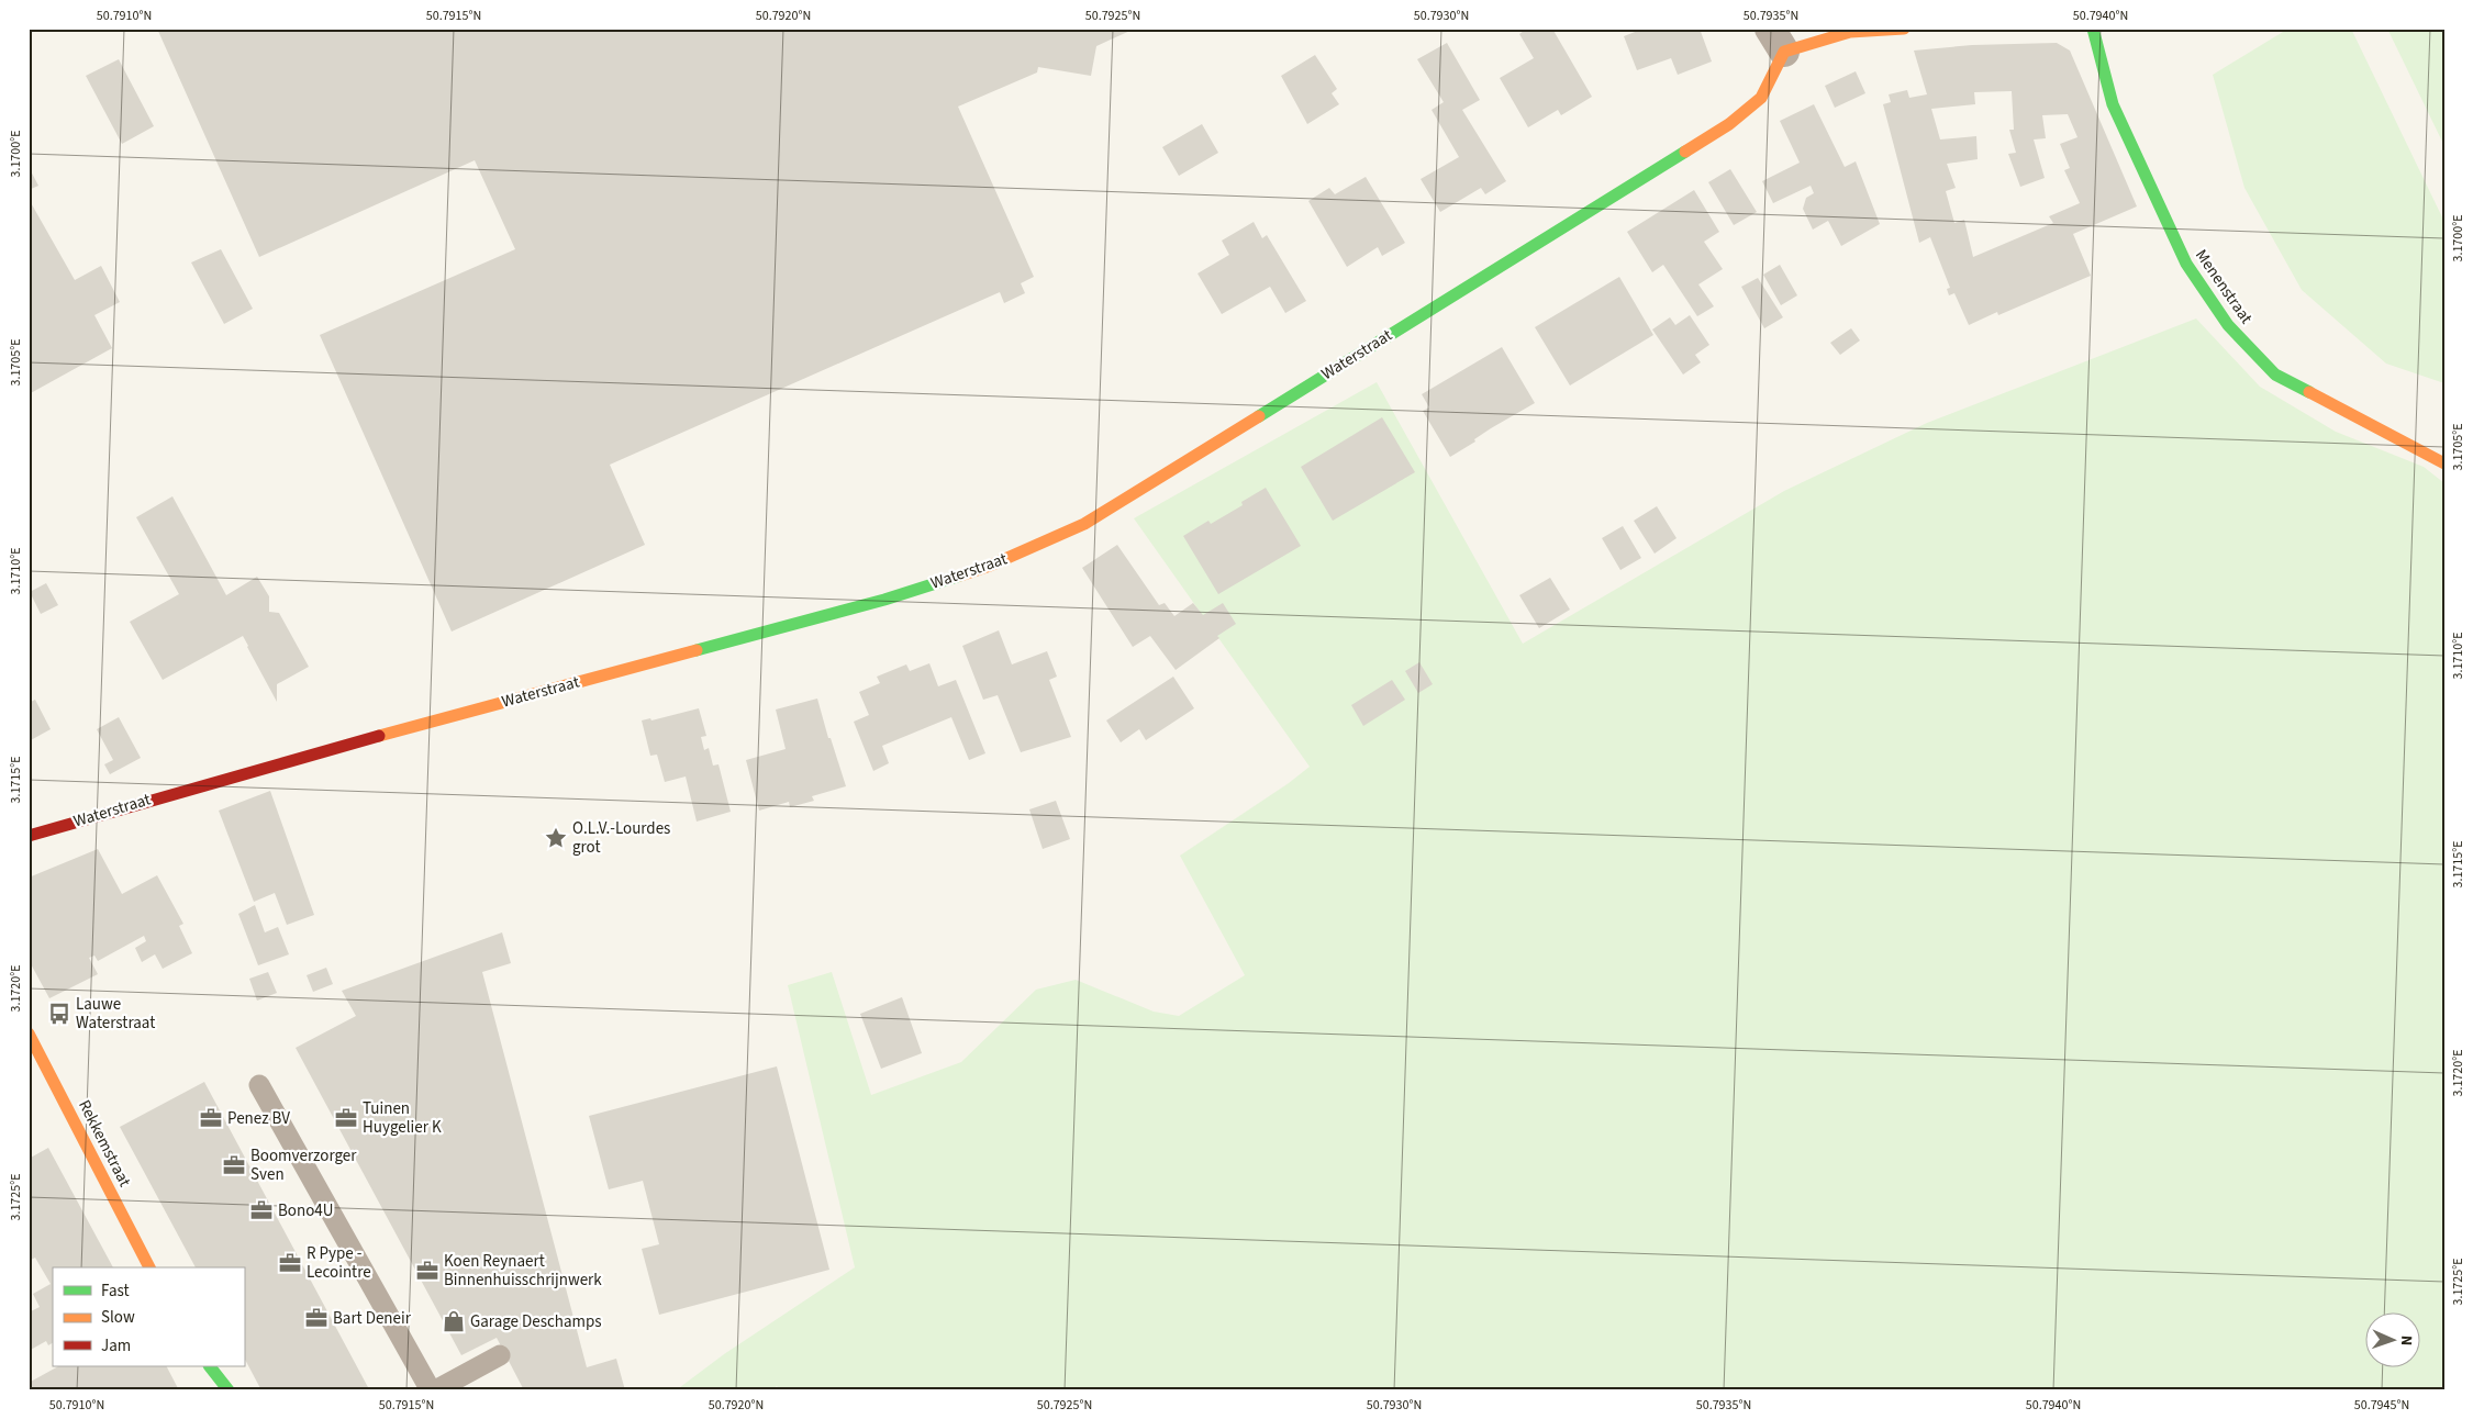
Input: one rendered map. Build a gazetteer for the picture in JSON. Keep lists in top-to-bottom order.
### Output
{
  "streets": {
    "street": ["Menenstraat", "Waterstraat", "Rekkemstraat"]
  },
  "places": {
    "place": ["O.L.V.-Lourdes grot"],
    "bus stop": ["Lauwe Waterstraat"],
    "office": [
      "Penez BV",
      "Tuinen Huygelier K",
      "Boomverzorger Sven",
      "Bono4U",
      "R Pype - Lecointre",
      "Koen Reynaert Binnenhuisschrijnwerk",
      "Bart Deneir"
    ],
    "shop": ["Garage Deschamps"]
  },
  "legend": ["Fast", "Slow", "Jam"],
  "north": "right",
  "coordinates": [
    "50.7910°N",
    "50.7915°N",
    "50.7920°N",
    "50.7925°N",
    "50.7930°N",
    "50.7935°N",
    "50.7940°N",
    "3.1700°E",
    "3.1705°E",
    "3.1710°E",
    "3.1715°E",
    "3.1720°E",
    "3.1725°E",
    "50.7945°N"
  ]
}
